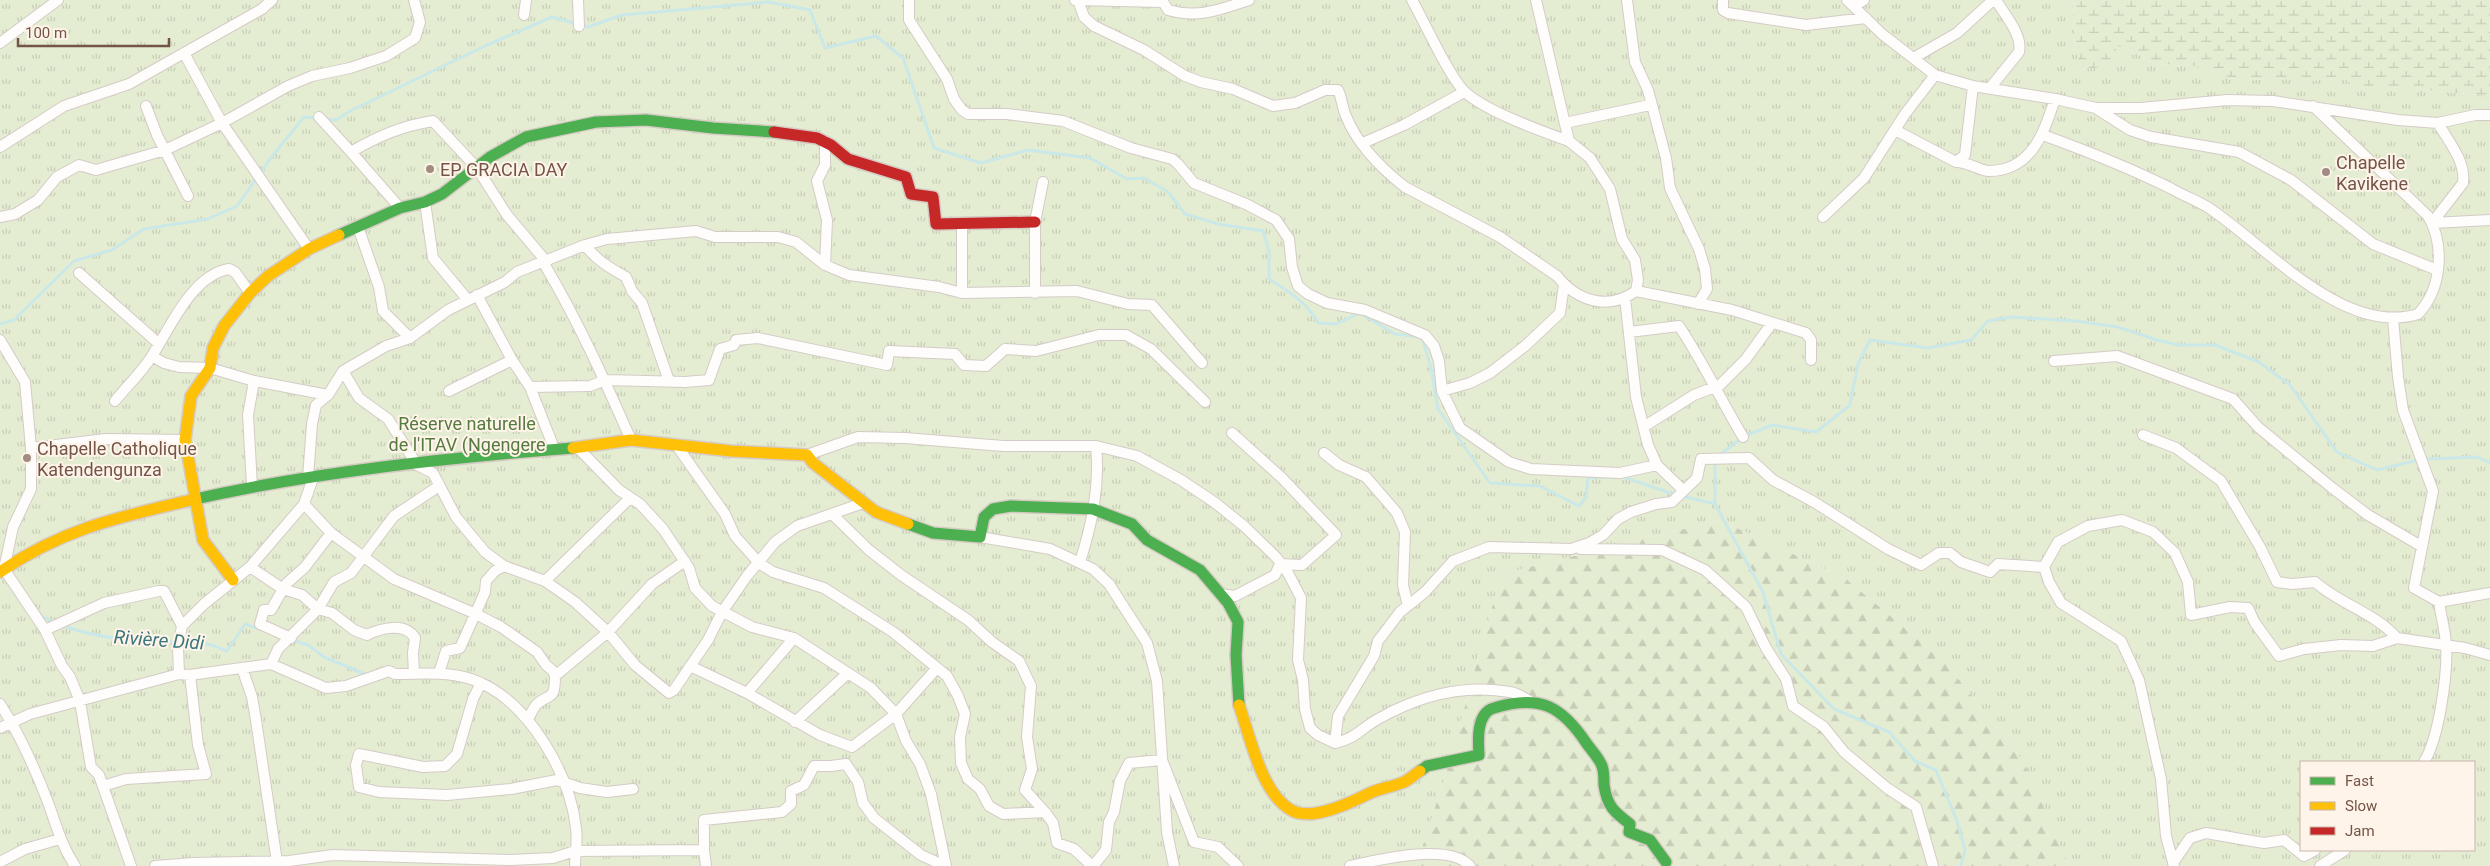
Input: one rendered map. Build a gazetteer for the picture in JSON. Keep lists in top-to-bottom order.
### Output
{
  "water": ["Rivière Didi"],
  "parks": ["Réserve naturelle de l'ITAV (Ngengere"],
  "places": ["EP GRACIA DAY", "Chapelle Kavikene", "Chapelle Catholique Katendengunza"],
  "legend": ["Fast", "Slow", "Jam"],
  "scale_bar": "100 m"
}
